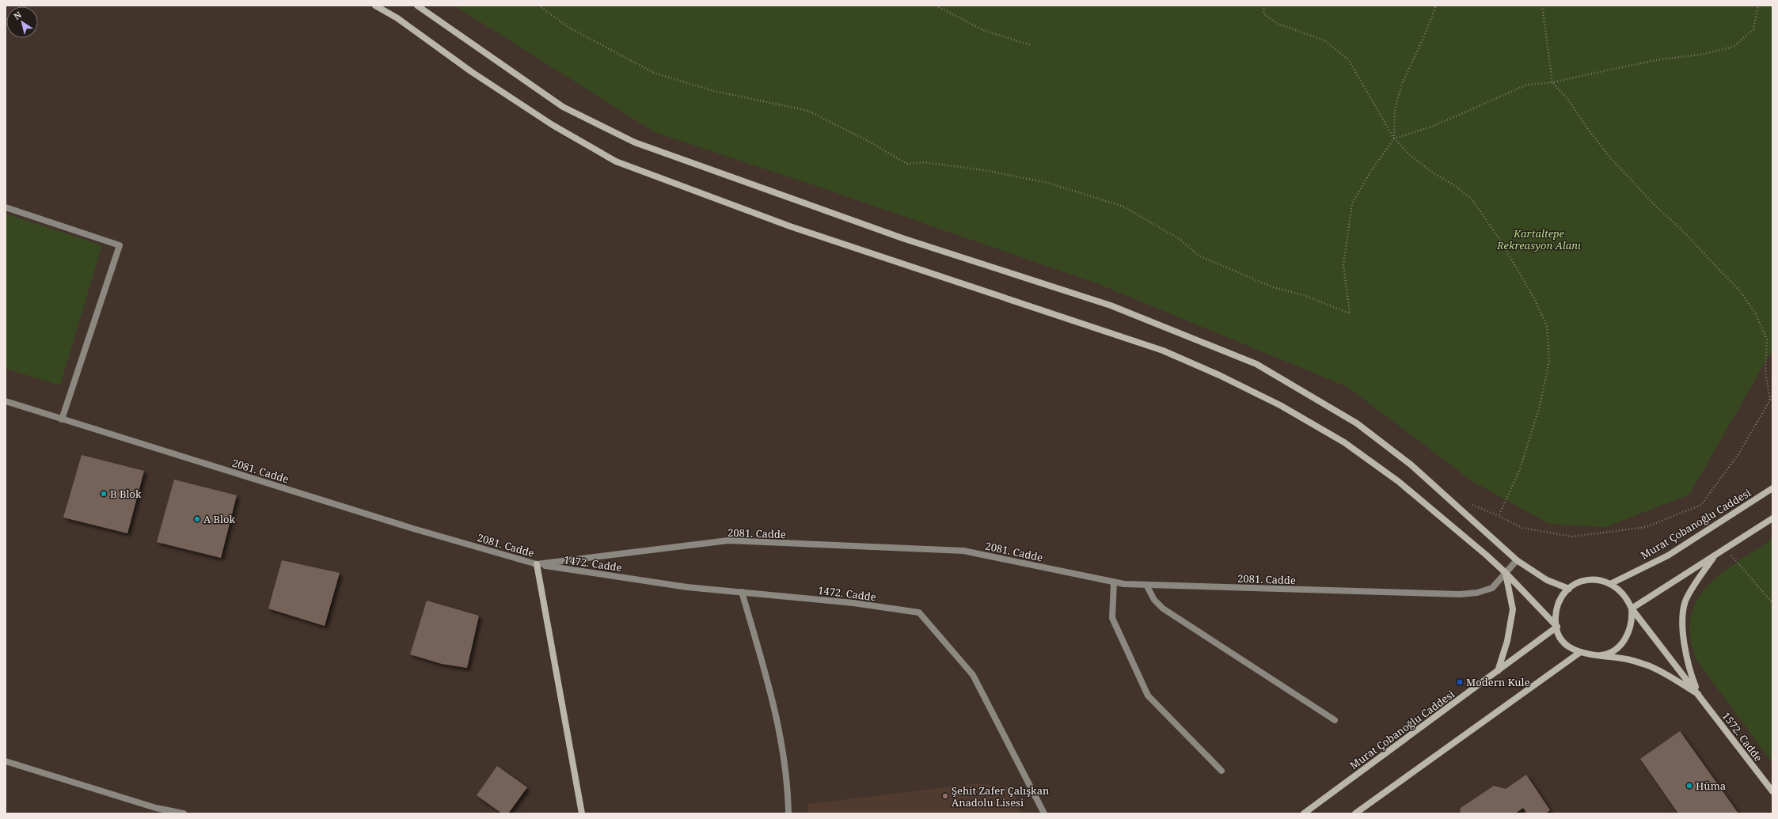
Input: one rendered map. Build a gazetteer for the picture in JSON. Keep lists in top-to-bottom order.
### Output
{
  "streets": {
    "main road": ["Murat Çobanoğlu Caddesi", "1572. Cadde"],
    "street": ["2081. Cadde", "1472. Cadde"]
  },
  "crossings": [
    ["2081. Cadde", "1472. Cadde"],
    ["Murat Çobanoğlu Caddesi", "1572. Cadde"]
  ],
  "parks": ["Kartaltepe Rekreasyon Alanı"],
  "places": {
    "other": [
      "B Blok",
      "A Blok",
      "Hüma",
      "Şehit Zafer Çalışkan Anadolu Lisesi"
    ],
    "transit": ["Modern Kule"]
  },
  "north": "top left"
}
